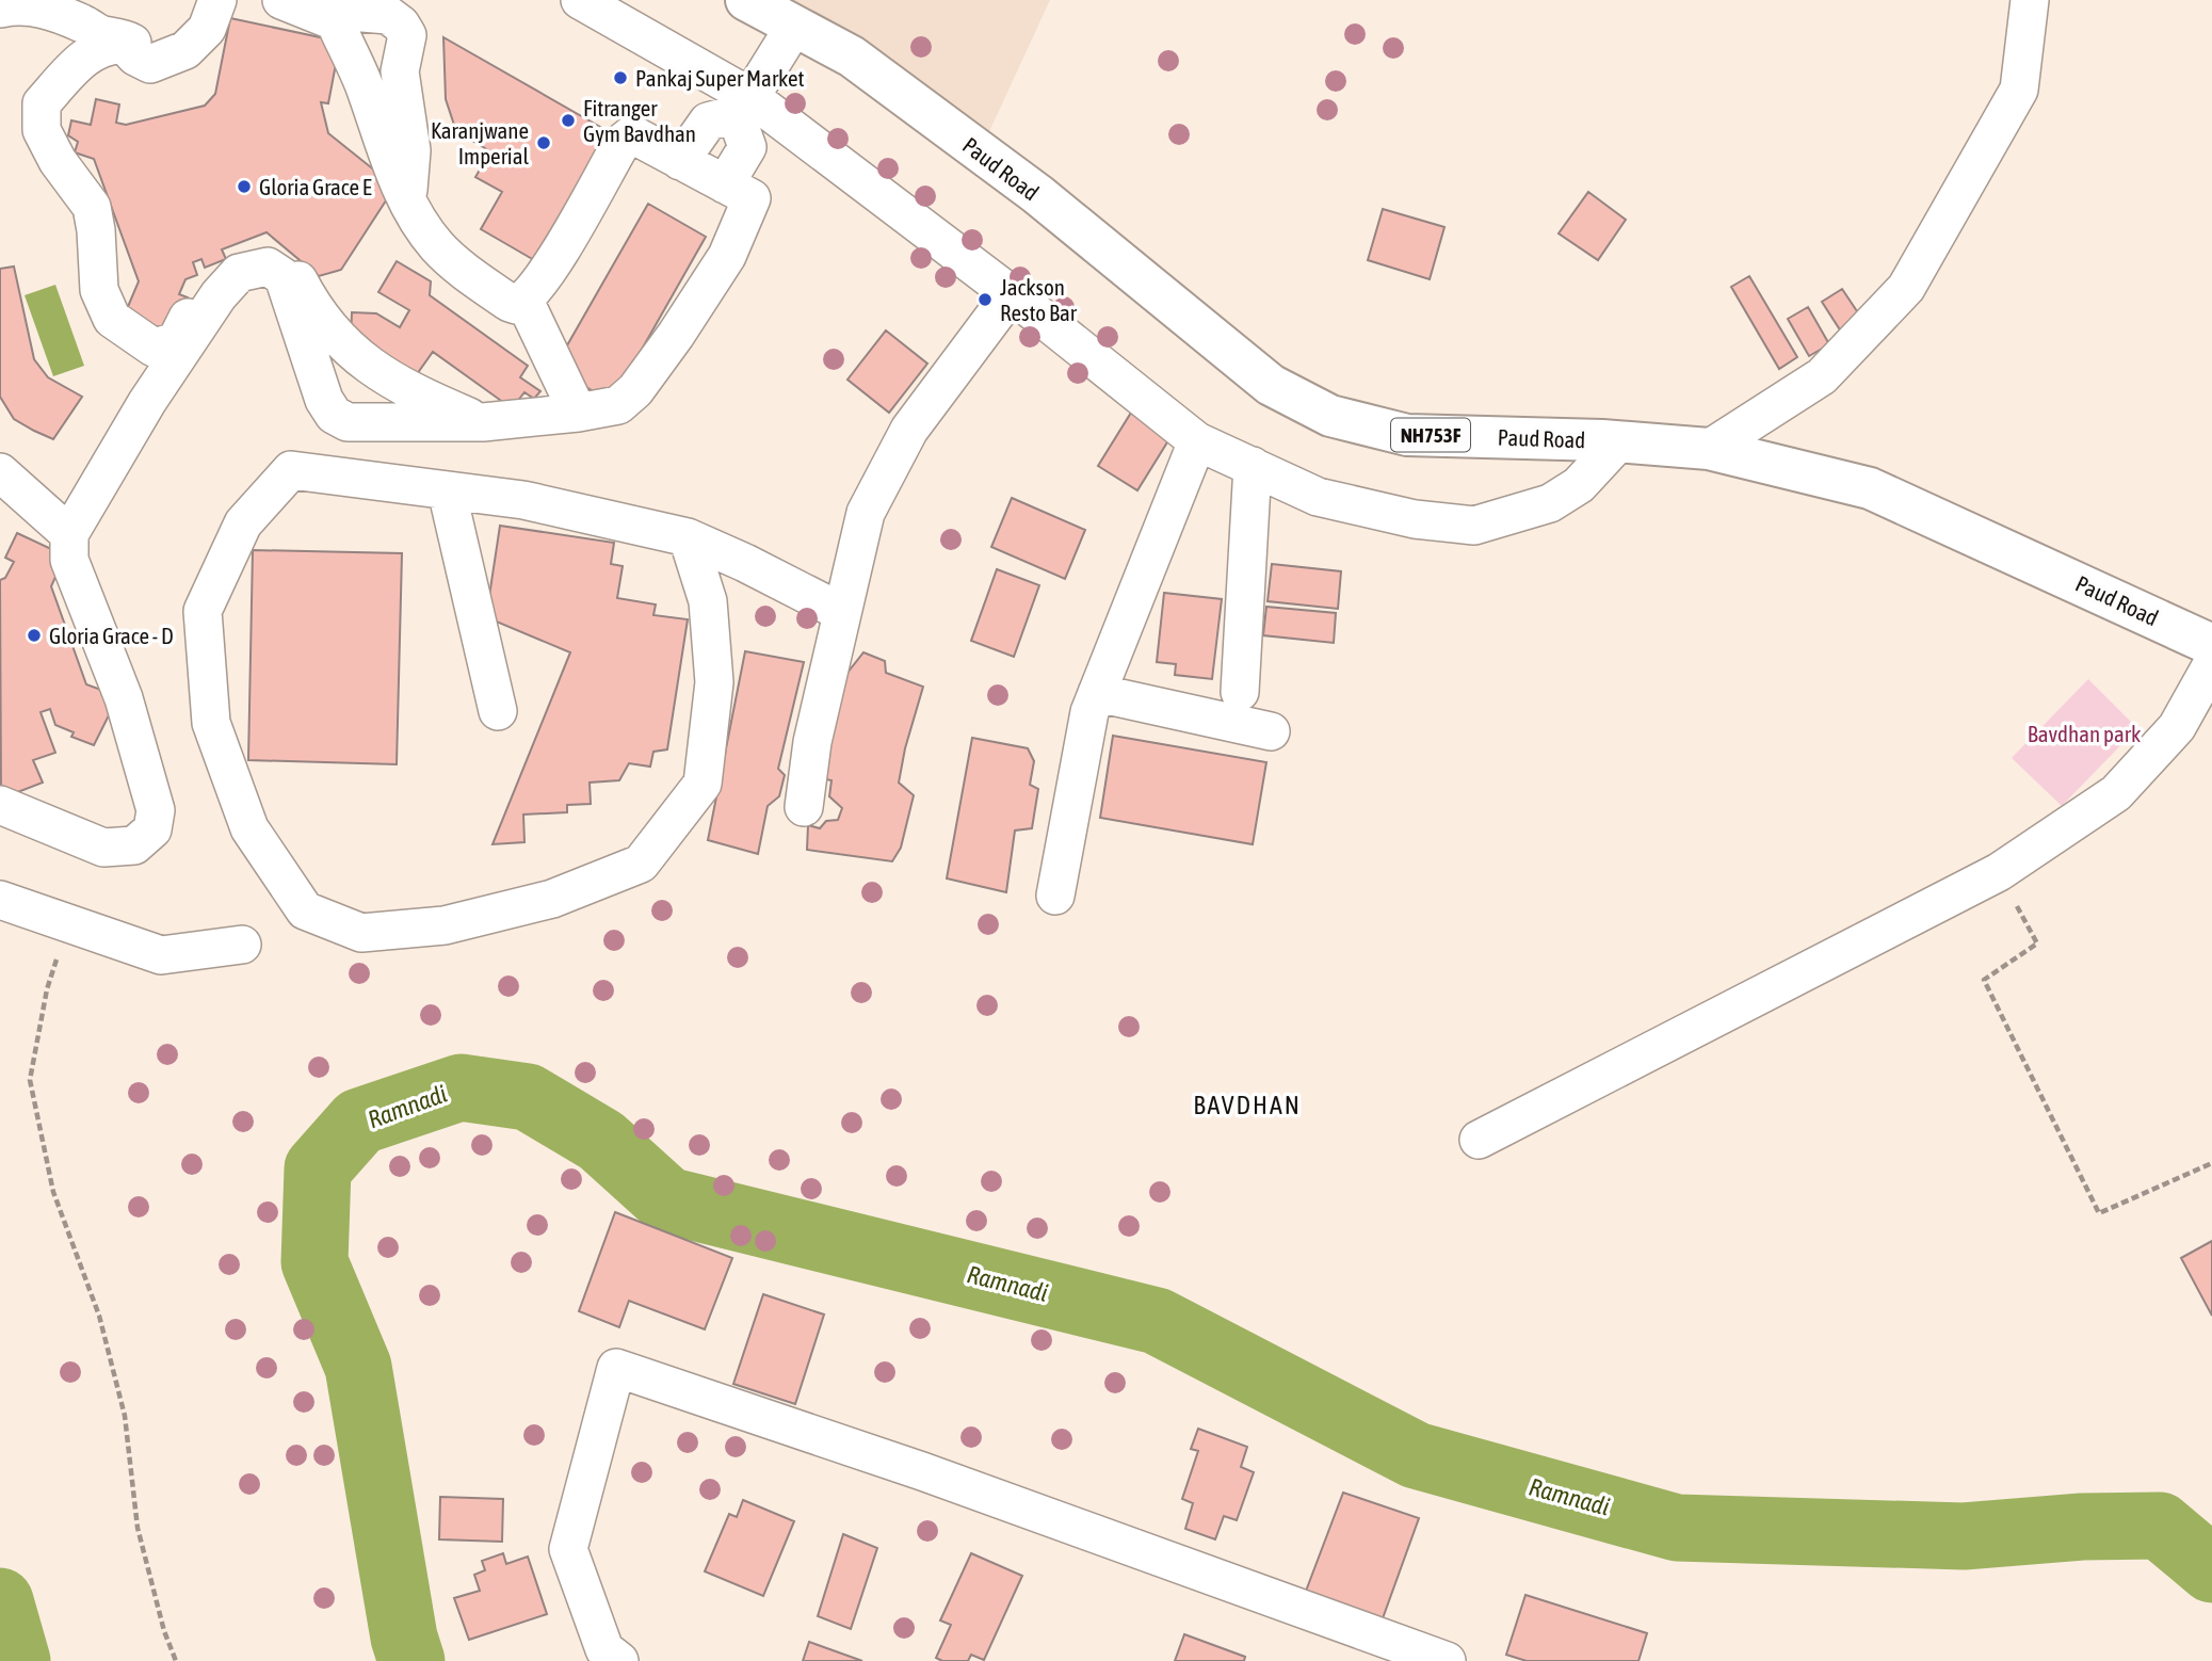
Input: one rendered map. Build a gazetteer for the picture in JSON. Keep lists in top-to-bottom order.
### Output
{
  "streets": {
    "main road": ["Paud Road", "NH753F"]
  },
  "districts": ["BAVDHAN"],
  "water": ["Ramnadi"],
  "parks": ["Bavdhan park"],
  "places": [
    "Pankaj Super Market",
    "Fitranger Gym Bavdhan",
    "Karanjwane Imperial",
    "Gloria Grace E",
    "Jackson Resto Bar",
    "Gloria Grace - D"
  ]
}
